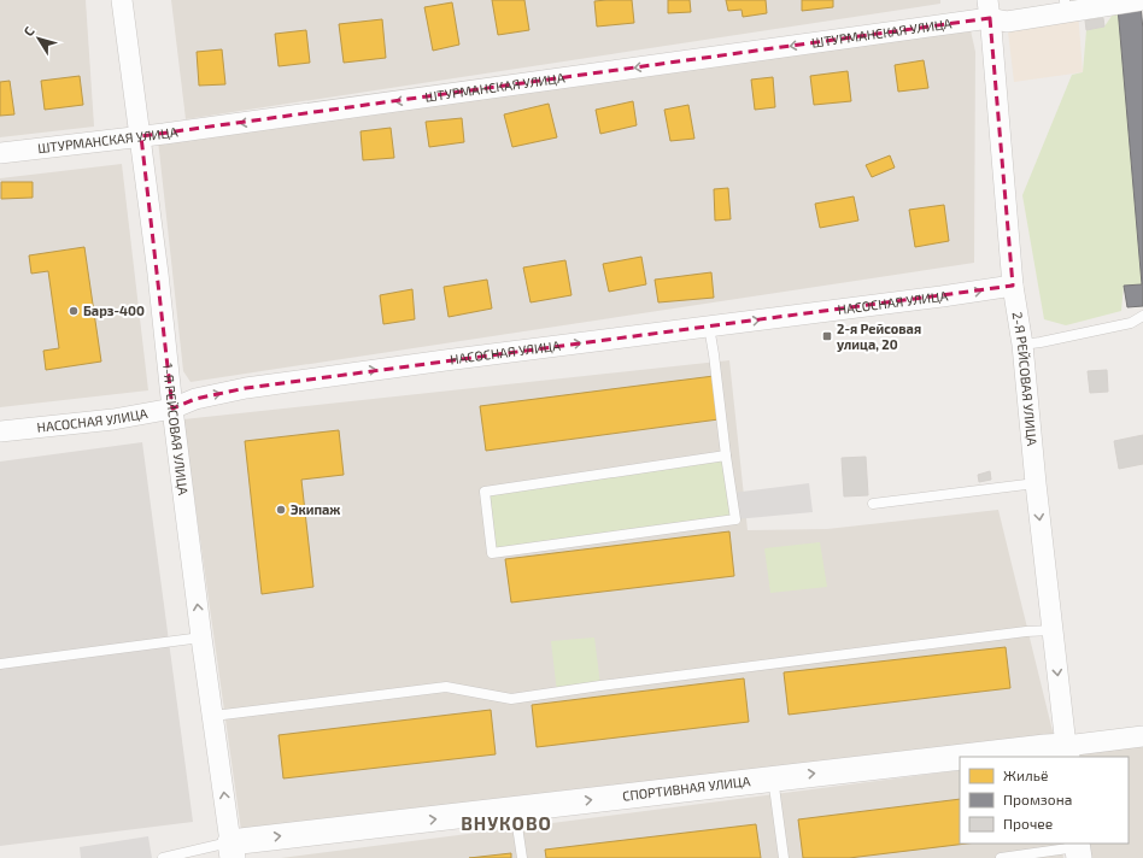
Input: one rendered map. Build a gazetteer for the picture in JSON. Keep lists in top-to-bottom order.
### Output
{
  "streets": {
    "street": [
      "ШТУРМАНСКАЯ УЛИЦА",
      "НАСОСНАЯ УЛИЦА",
      "2-Я РЕЙСОВАЯ УЛИЦА",
      "1-Я РЕЙСОВАЯ УЛИЦА",
      "СПОРТИВНАЯ УЛИЦА"
    ]
  },
  "crossings": [
    ["ШТУРМАНСКАЯ УЛИЦА", "2-Я РЕЙСОВАЯ УЛИЦА"],
    ["ШТУРМАНСКАЯ УЛИЦА", "1-Я РЕЙСОВАЯ УЛИЦА"],
    ["НАСОСНАЯ УЛИЦА", "2-Я РЕЙСОВАЯ УЛИЦА"],
    ["НАСОСНАЯ УЛИЦА", "1-Я РЕЙСОВАЯ УЛИЦА"],
    ["2-Я РЕЙСОВАЯ УЛИЦА", "СПОРТИВНАЯ УЛИЦА"],
    ["1-Я РЕЙСОВАЯ УЛИЦА", "СПОРТИВНАЯ УЛИЦА"]
  ],
  "one_way": [
    "ШТУРМАНСКАЯ УЛИЦА",
    "НАСОСНАЯ УЛИЦА",
    "2-Я РЕЙСОВАЯ УЛИЦА",
    "1-Я РЕЙСОВАЯ УЛИЦА",
    "СПОРТИВНАЯ УЛИЦА"
  ],
  "districts": ["ВНУКОВО"],
  "places": {
    "other": ["Барз-400", "Экипаж"],
    "transit": ["2-я Рейсовая улица, 20"]
  },
  "legend": ["Жильё", "Промзона", "Прочее"],
  "north": "top left"
}
